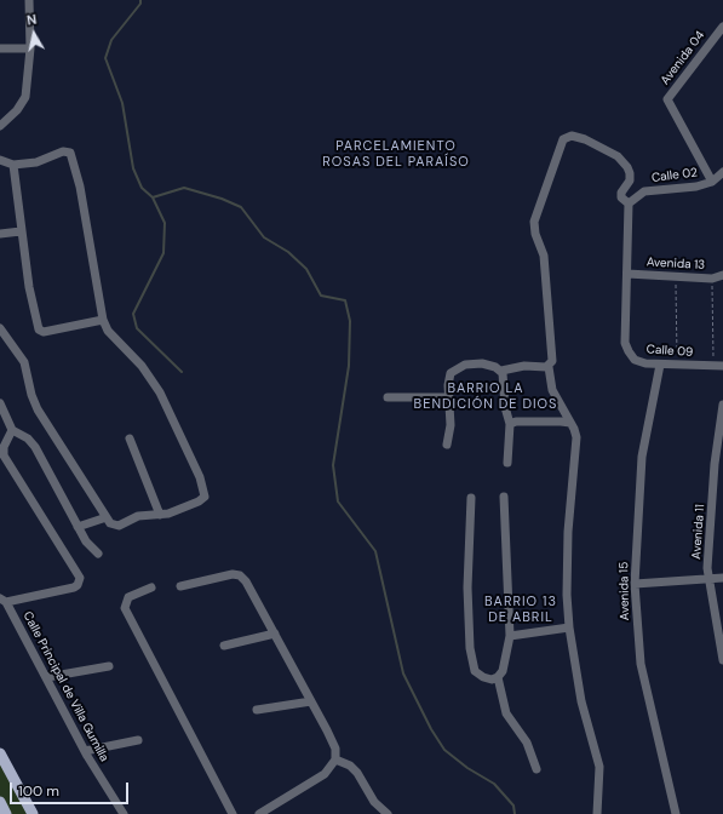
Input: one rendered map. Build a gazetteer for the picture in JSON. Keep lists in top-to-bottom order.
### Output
{
  "streets": {
    "street": [
      "Avenida 04",
      "Calle 02",
      "Avenida 13",
      "Calle 09",
      "Avenida 11",
      "Avenida 15",
      "Calle Principal de Villa Gumilla"
    ]
  },
  "crossings": [
    ["Avenida 04", "Calle 02"],
    ["Avenida 13", "Calle 09"],
    ["Calle 09", "Avenida 15"]
  ],
  "districts": ["PARCELAMIENTO ROSAS DEL PARAÍSO", "BARRIO LA BENDICIÓN DE DIOS", "BARRIO 13 DE ABRIL"],
  "scale_bar": "100 m",
  "north": "top"
}
